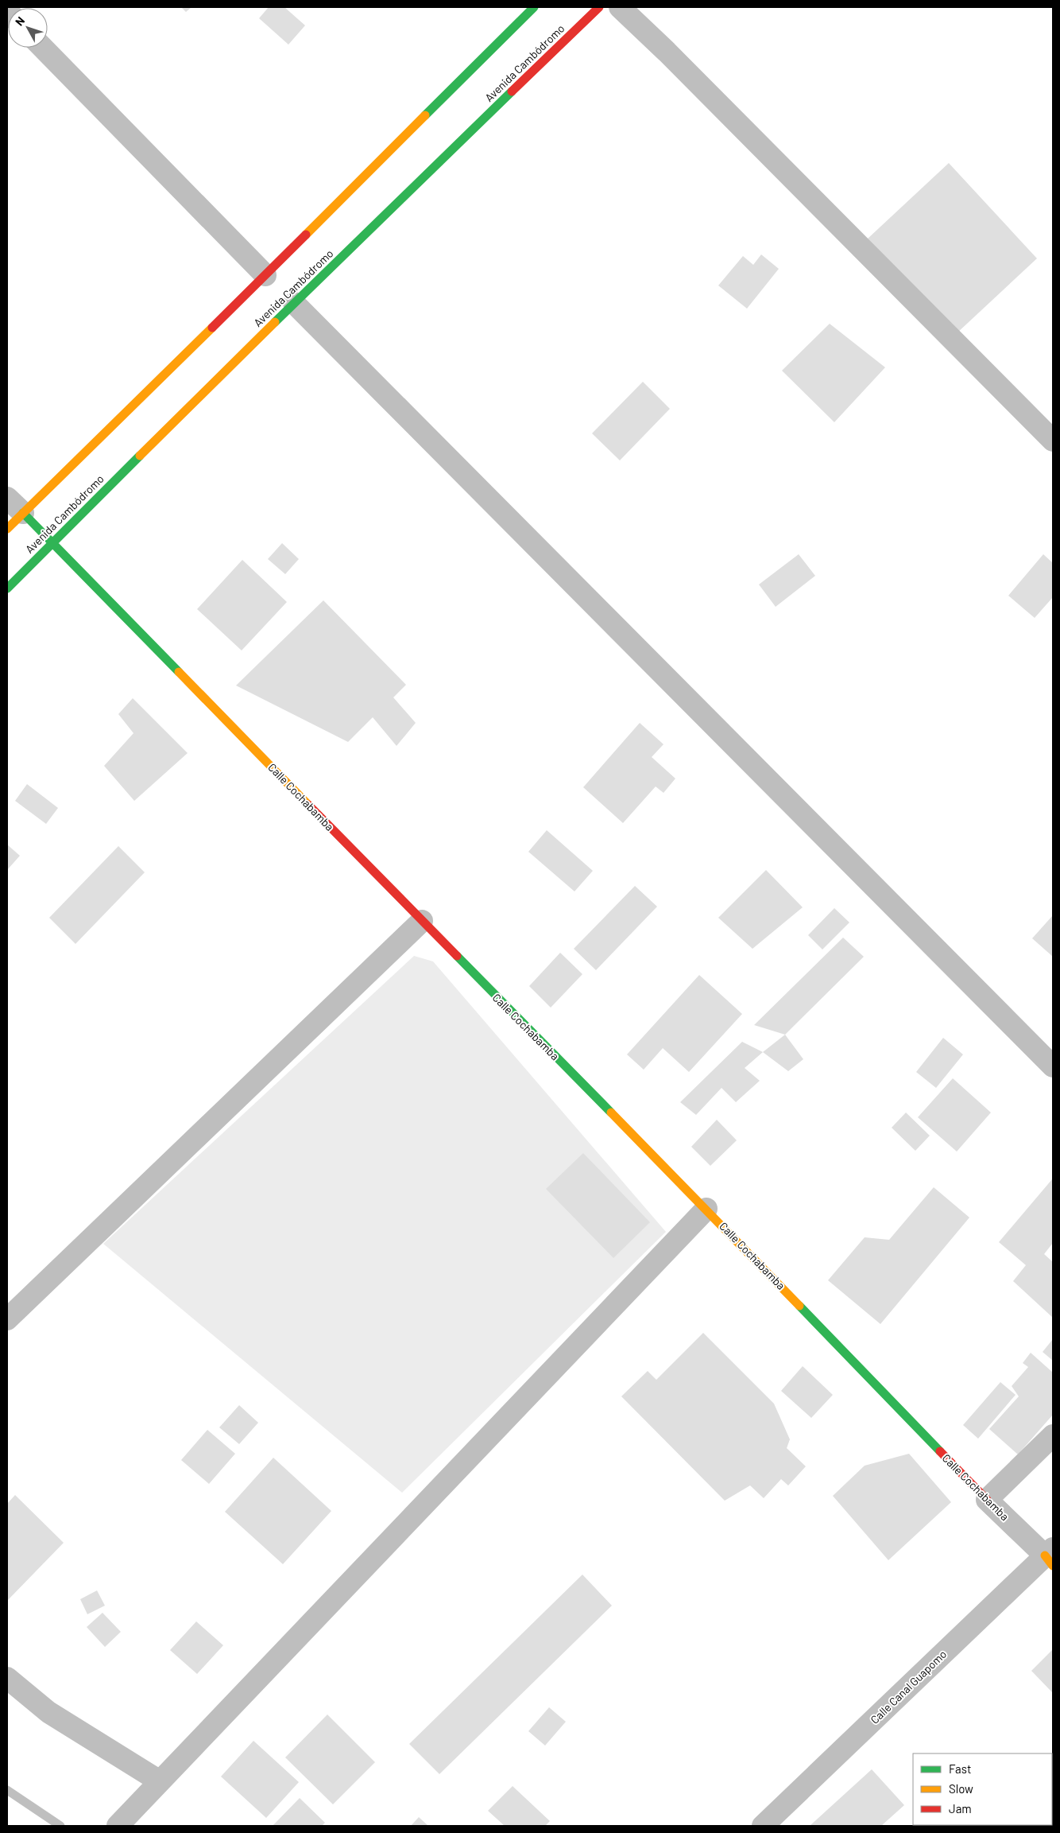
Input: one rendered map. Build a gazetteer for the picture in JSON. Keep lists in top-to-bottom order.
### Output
{
  "streets": {
    "street": ["Avenida Cambódromo", "Calle Cochabamba", "Calle Canal Guapomo"]
  },
  "crossings": [
    ["Avenida Cambódromo", "Calle Cochabamba"],
    ["Calle Cochabamba", "Calle Canal Guapomo"]
  ],
  "legend": ["Fast", "Slow", "Jam"],
  "north": "top left"
}
